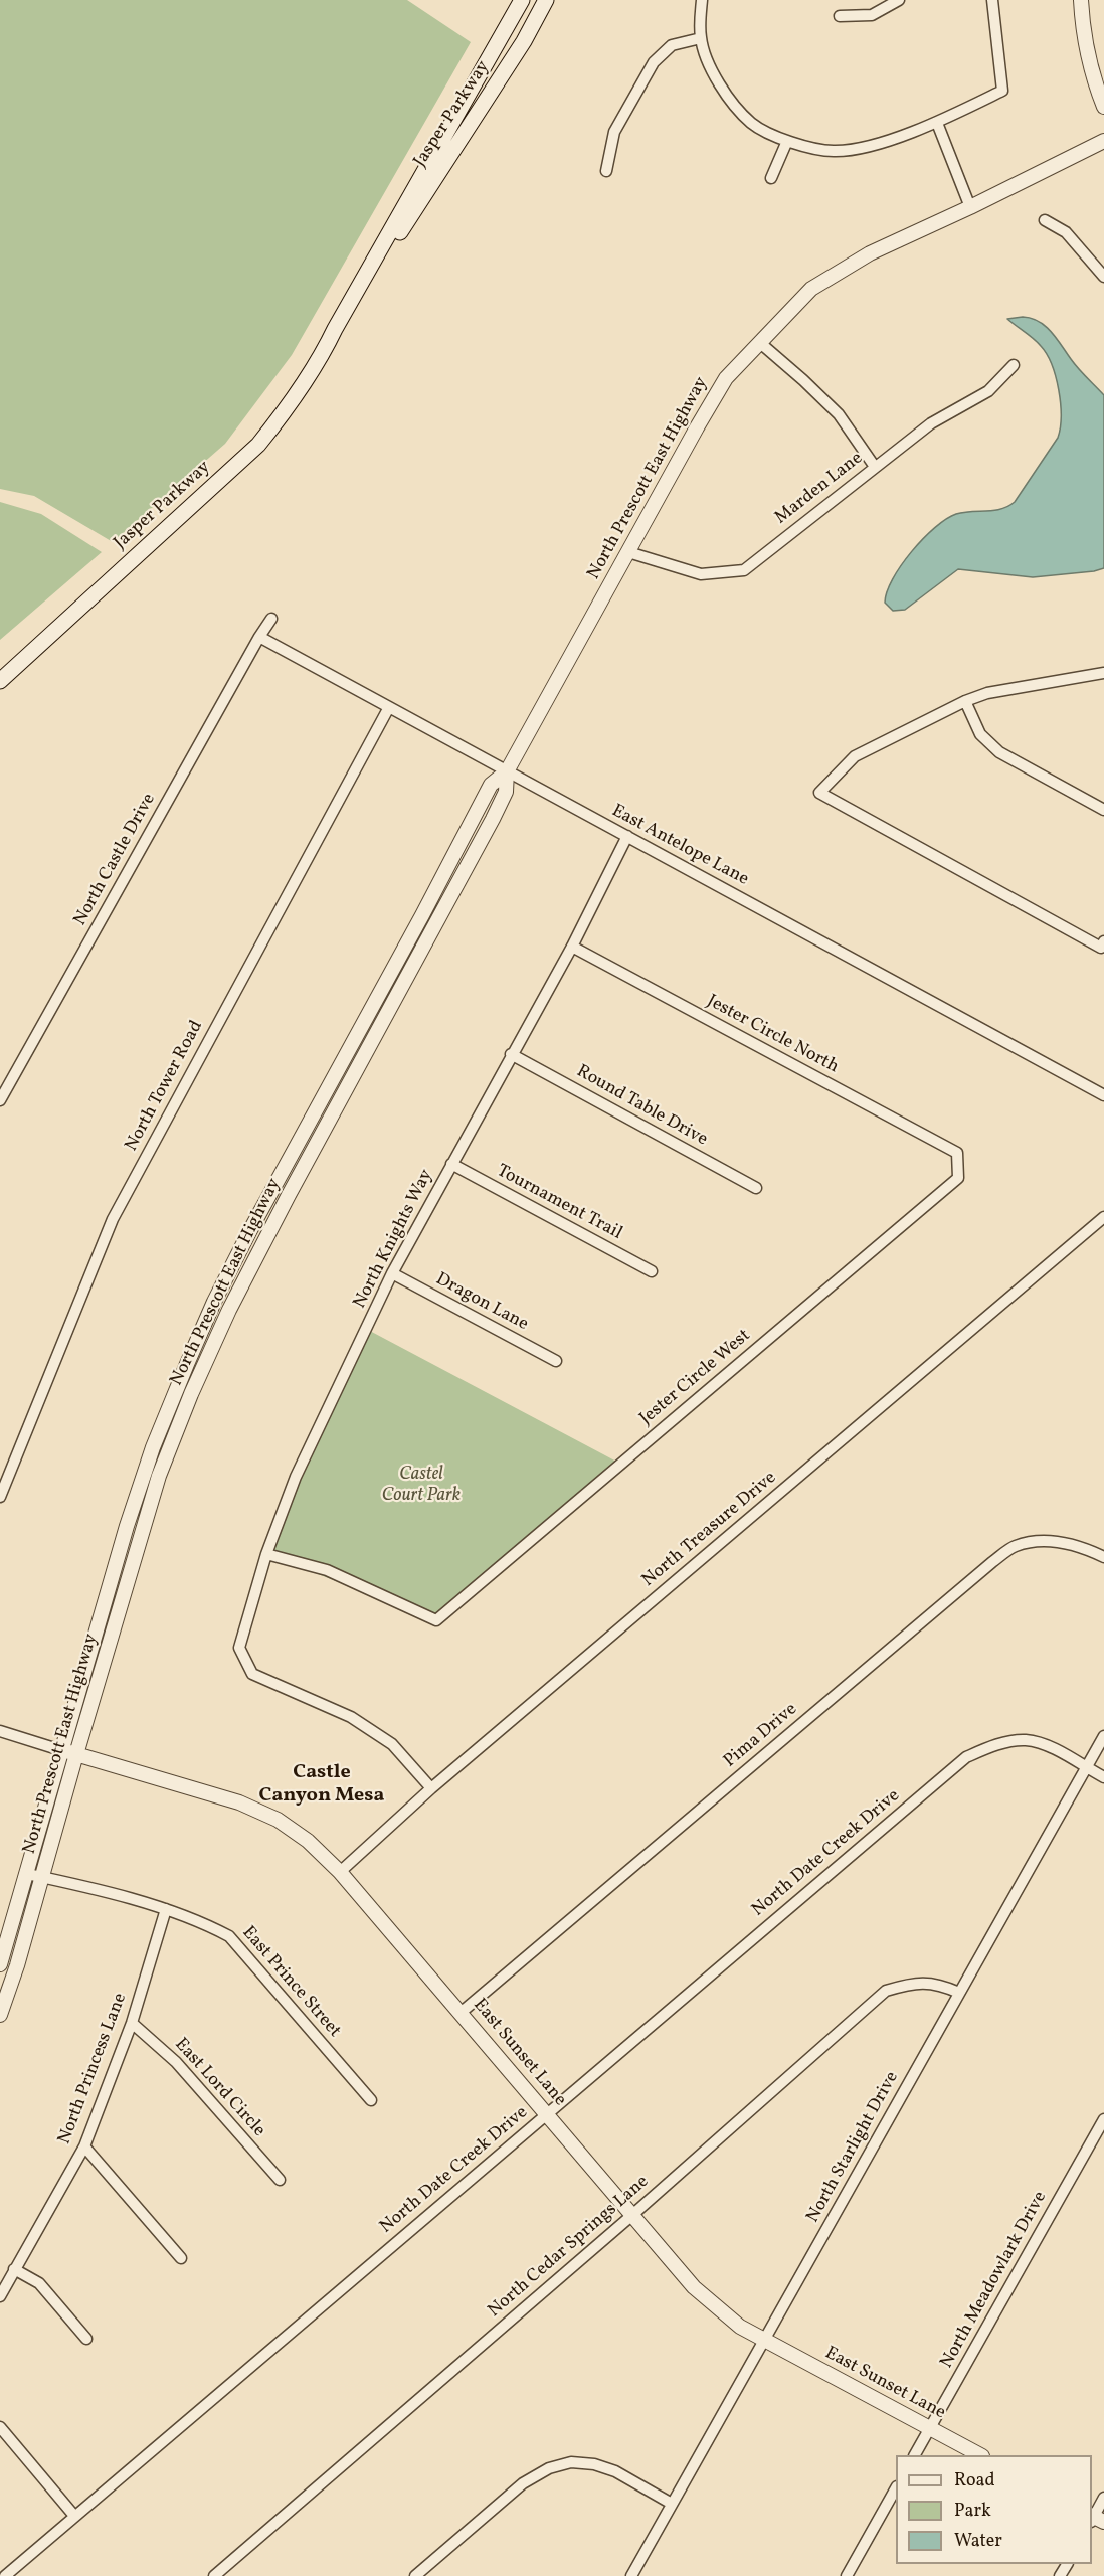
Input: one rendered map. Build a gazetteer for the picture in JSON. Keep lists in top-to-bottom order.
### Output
{
  "streets": {
    "main road": ["Jasper Parkway"],
    "street": [
      "North Prescott East Highway",
      "Marden Lane",
      "East Antelope Lane",
      "North Castle Drive",
      "Jester Circle North",
      "North Tower Road",
      "Round Table Drive",
      "Tournament Trail",
      "North Knights Way",
      "Dragon Lane",
      "Jester Circle West",
      "North Treasure Drive",
      "Pima Drive",
      "North Date Creek Drive",
      "East Prince Street",
      "East Sunset Lane",
      "North Princess Lane",
      "East Lord Circle",
      "North Starlight Drive",
      "North Cedar Springs Lane",
      "North Meadowlark Drive"
    ]
  },
  "crossings": [
    ["North Prescott East Highway", "Marden Lane"],
    ["North Prescott East Highway", "East Antelope Lane"],
    ["North Prescott East Highway", "East Prince Street"],
    ["North Prescott East Highway", "East Sunset Lane"],
    ["East Antelope Lane", "North Castle Drive"],
    ["East Antelope Lane", "North Tower Road"],
    ["East Antelope Lane", "North Knights Way"],
    ["Jester Circle North", "North Knights Way"],
    ["Jester Circle North", "Jester Circle West"],
    ["Round Table Drive", "North Knights Way"],
    ["Tournament Trail", "North Knights Way"],
    ["North Knights Way", "Dragon Lane"],
    ["North Knights Way", "Jester Circle West"],
    ["North Knights Way", "North Treasure Drive"],
    ["North Treasure Drive", "East Sunset Lane"],
    ["Pima Drive", "East Sunset Lane"],
    ["North Date Creek Drive", "East Sunset Lane"],
    ["North Date Creek Drive", "North Starlight Drive"],
    ["East Prince Street", "North Princess Lane"],
    ["East Sunset Lane", "North Starlight Drive"],
    ["East Sunset Lane", "North Cedar Springs Lane"],
    ["East Sunset Lane", "North Meadowlark Drive"],
    ["North Princess Lane", "East Lord Circle"],
    ["North Starlight Drive", "North Cedar Springs Lane"]
  ],
  "districts": ["Castle Canyon Mesa"],
  "parks": ["Castel Court Park"],
  "legend": ["Road", "Park", "Water"]
}
